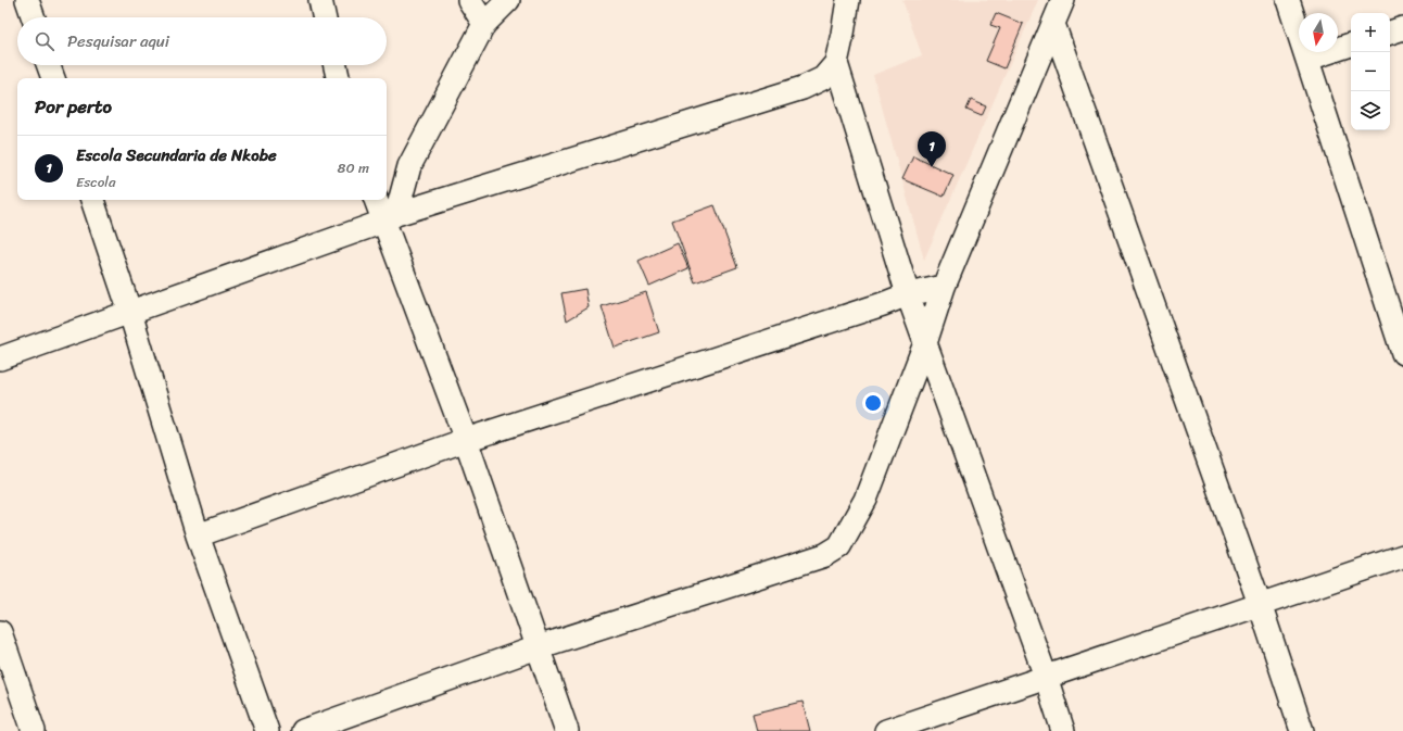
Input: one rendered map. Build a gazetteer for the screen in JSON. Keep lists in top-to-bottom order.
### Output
{
  "north": "bottom",
  "page": {
    "map_buttons": ["+", "−"],
    "search": "Pesquisar aqui",
    "heading": "Por perto",
    "pins": "1",
    "list": [
      {
        "mark": "1",
        "name": "Escola Secundaria de Nkobe",
        "note": "Escola",
        "value": "80 m"
      }
    ]
  }
}
